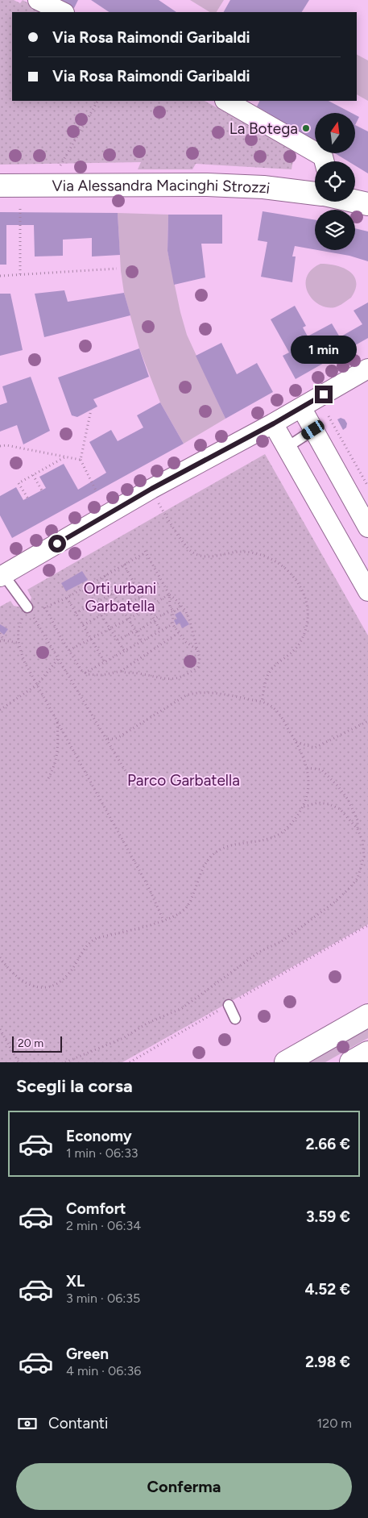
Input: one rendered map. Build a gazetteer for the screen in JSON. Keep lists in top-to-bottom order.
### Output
{
  "streets": {
    "street": ["Via Alessandra Macinghi Strozzi"]
  },
  "parks": ["Orti urbani Garbatella", "Parco Garbatella"],
  "places": ["La Botega"],
  "scale_bar": "20 m",
  "north": "top",
  "page": {
    "banner": ["Via Rosa Raimondi Garibaldi", "Via Rosa Raimondi Garibaldi"],
    "bubble": "1 min",
    "scale": "20 m",
    "heading": "Scegli la corsa",
    "list": [
      {
        "name": "Economy",
        "note": "1 min · 06:33",
        "value": "2.66 €"
      },
      {
        "name": "Comfort",
        "note": "2 min · 06:34",
        "value": "3.59 €"
      },
      {
        "name": "XL",
        "note": "3 min · 06:35",
        "value": "4.52 €"
      },
      {
        "name": "Green",
        "note": "4 min · 06:36",
        "value": "2.98 €"
      }
    ],
    "pay": ["Contanti", "120 m"],
    "buttons": "Conferma"
  }
}
